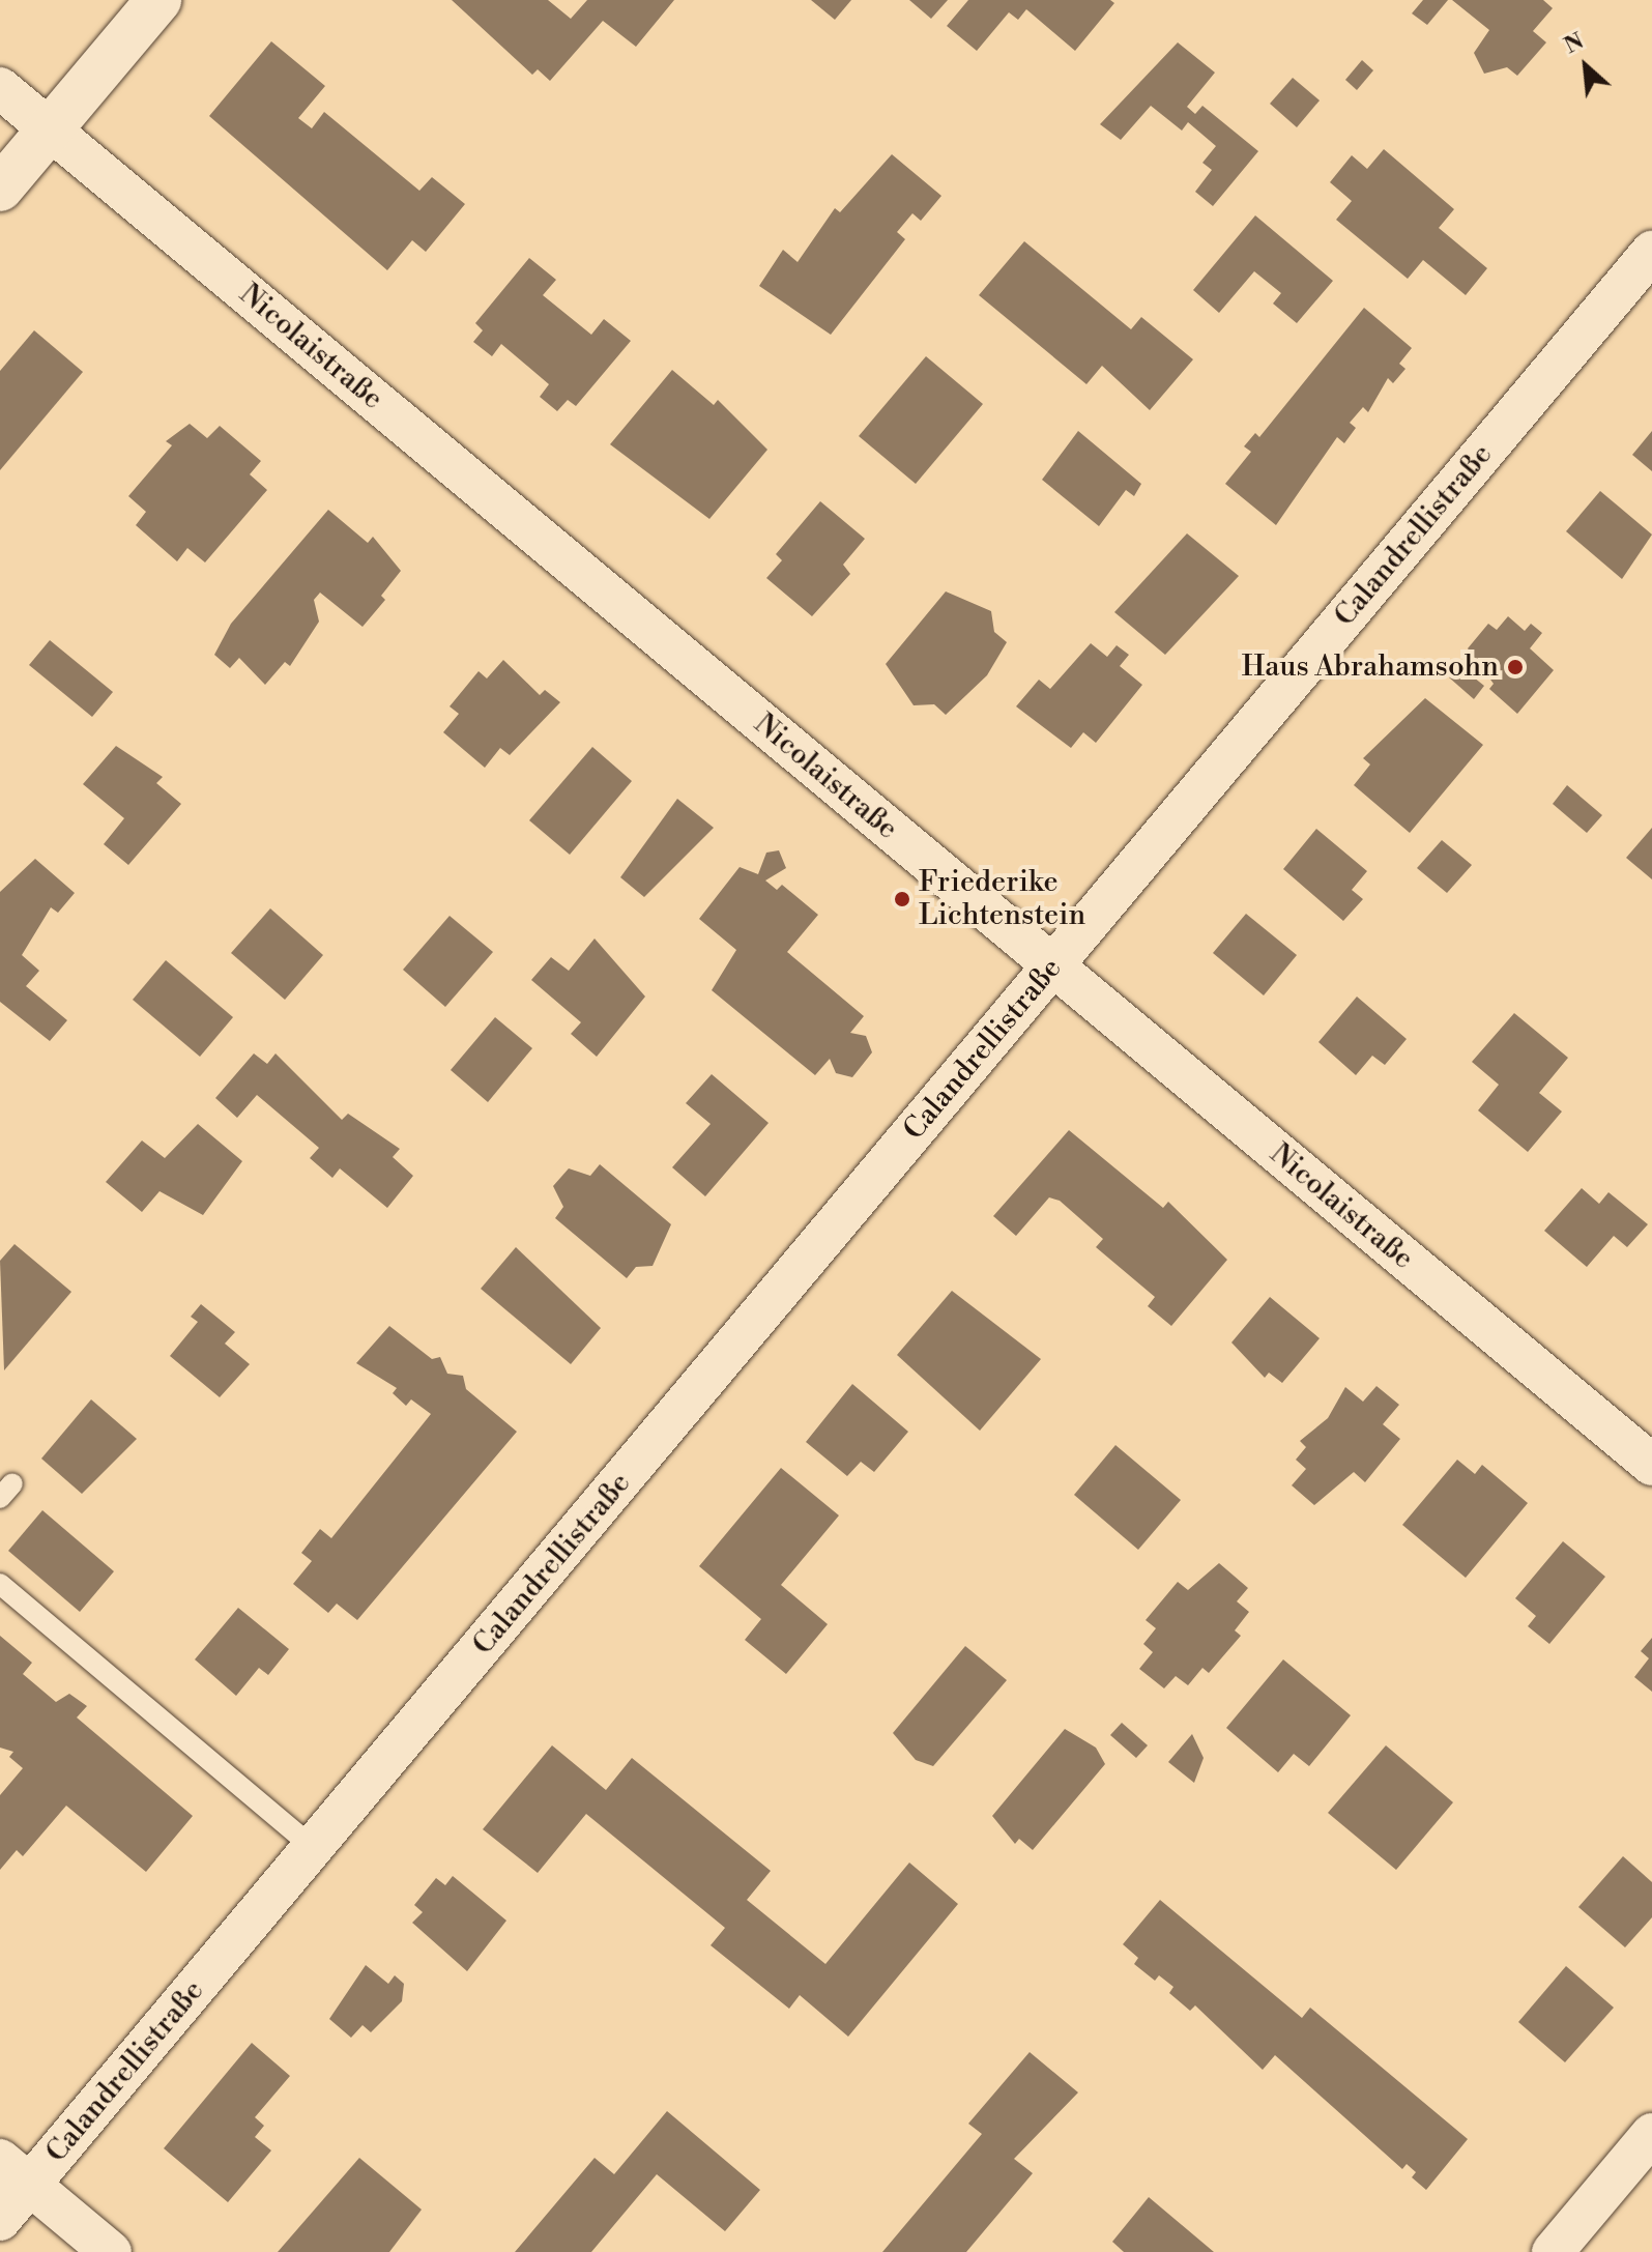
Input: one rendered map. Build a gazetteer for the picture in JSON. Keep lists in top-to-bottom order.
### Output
{
  "streets": {
    "street": ["Nicolaistraße", "Calandrellistraße"]
  },
  "crossings": [
    ["Nicolaistraße", "Calandrellistraße"]
  ],
  "places": ["Haus Abrahamsohn", "Friederike Lichtenstein"],
  "north": "top left"
}
